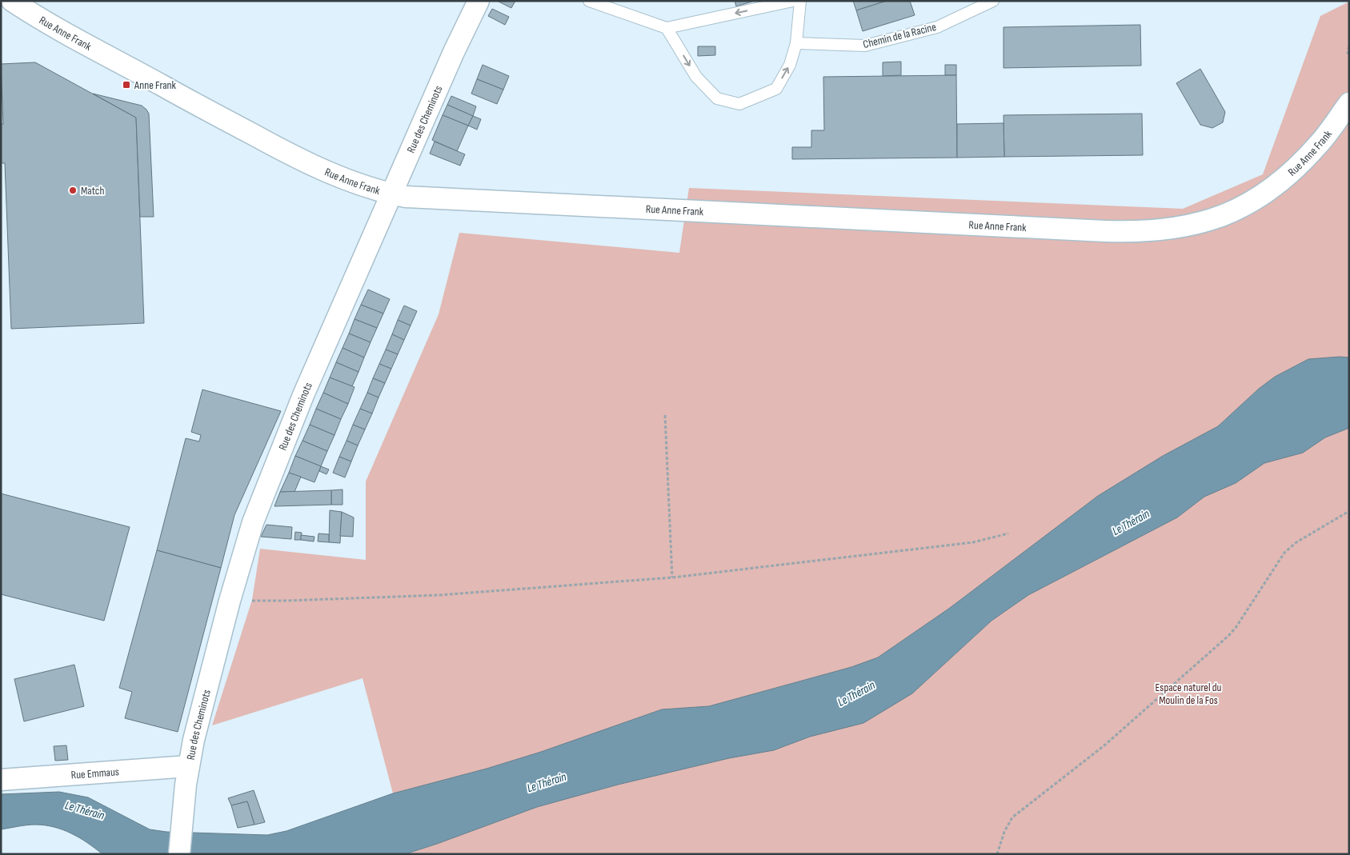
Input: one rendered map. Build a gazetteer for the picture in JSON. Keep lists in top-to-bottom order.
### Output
{
  "streets": {
    "street": ["Rue Anne Frank", "Rue des Cheminots", "Rue Emmaus"],
    "lane": ["Chemin de la Racine"]
  },
  "crossings": [
    ["Rue Anne Frank", "Rue des Cheminots"],
    ["Rue des Cheminots", "Rue Emmaus"]
  ],
  "water": ["Le Thérain"],
  "parks": ["Espace naturel du Moulin de la Fos"],
  "places": {
    "transit": ["Anne Frank"],
    "other": ["Match"]
  }
}
